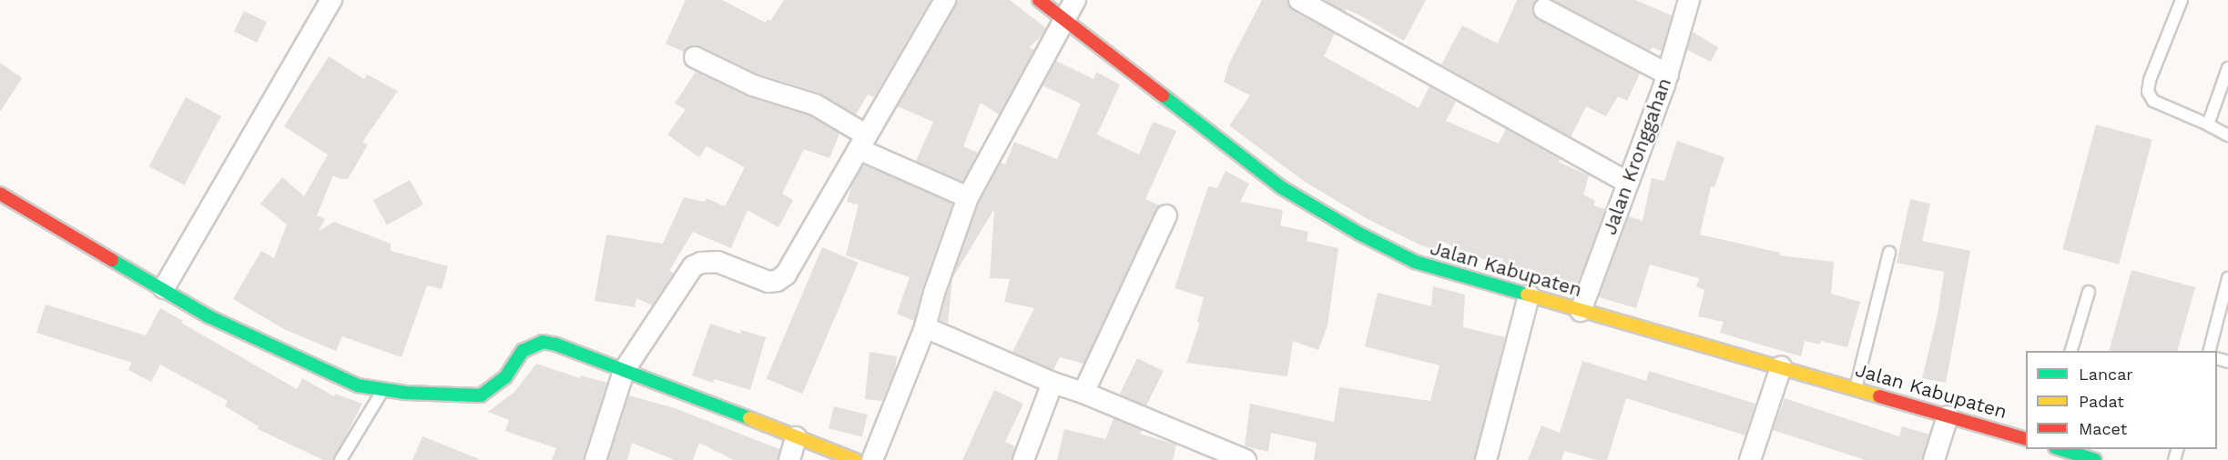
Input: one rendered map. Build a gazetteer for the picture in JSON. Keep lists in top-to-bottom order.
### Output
{
  "streets": {
    "main road": ["Jalan Kabupaten"],
    "street": ["Jalan Kronggahan"]
  },
  "crossings": [
    ["Jalan Kronggahan", "Jalan Kabupaten"]
  ],
  "legend": ["Lancar", "Padat", "Macet"]
}
